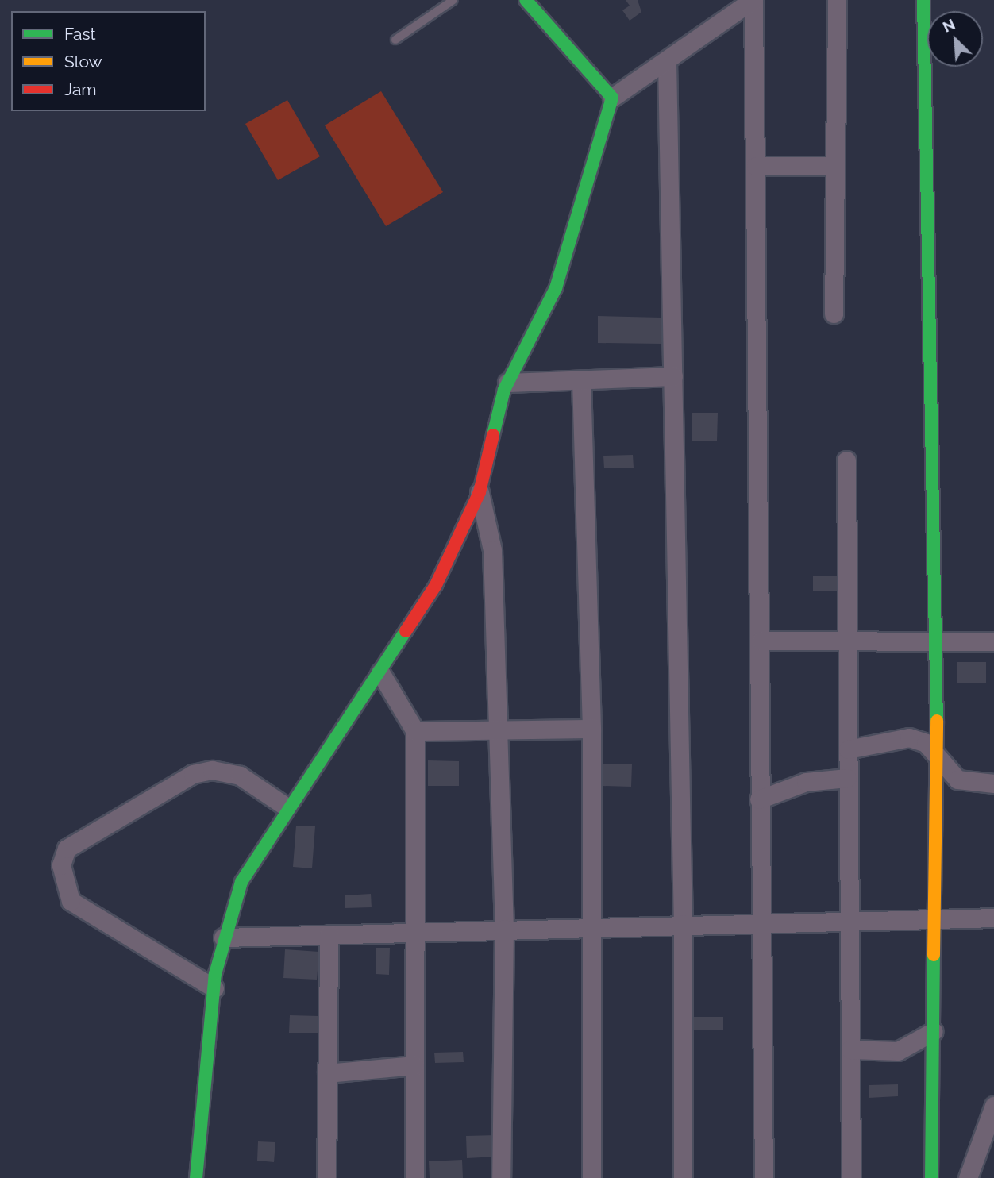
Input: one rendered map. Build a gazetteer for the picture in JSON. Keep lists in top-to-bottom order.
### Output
{
  "legend": ["Fast", "Slow", "Jam"],
  "north": "top left"
}
